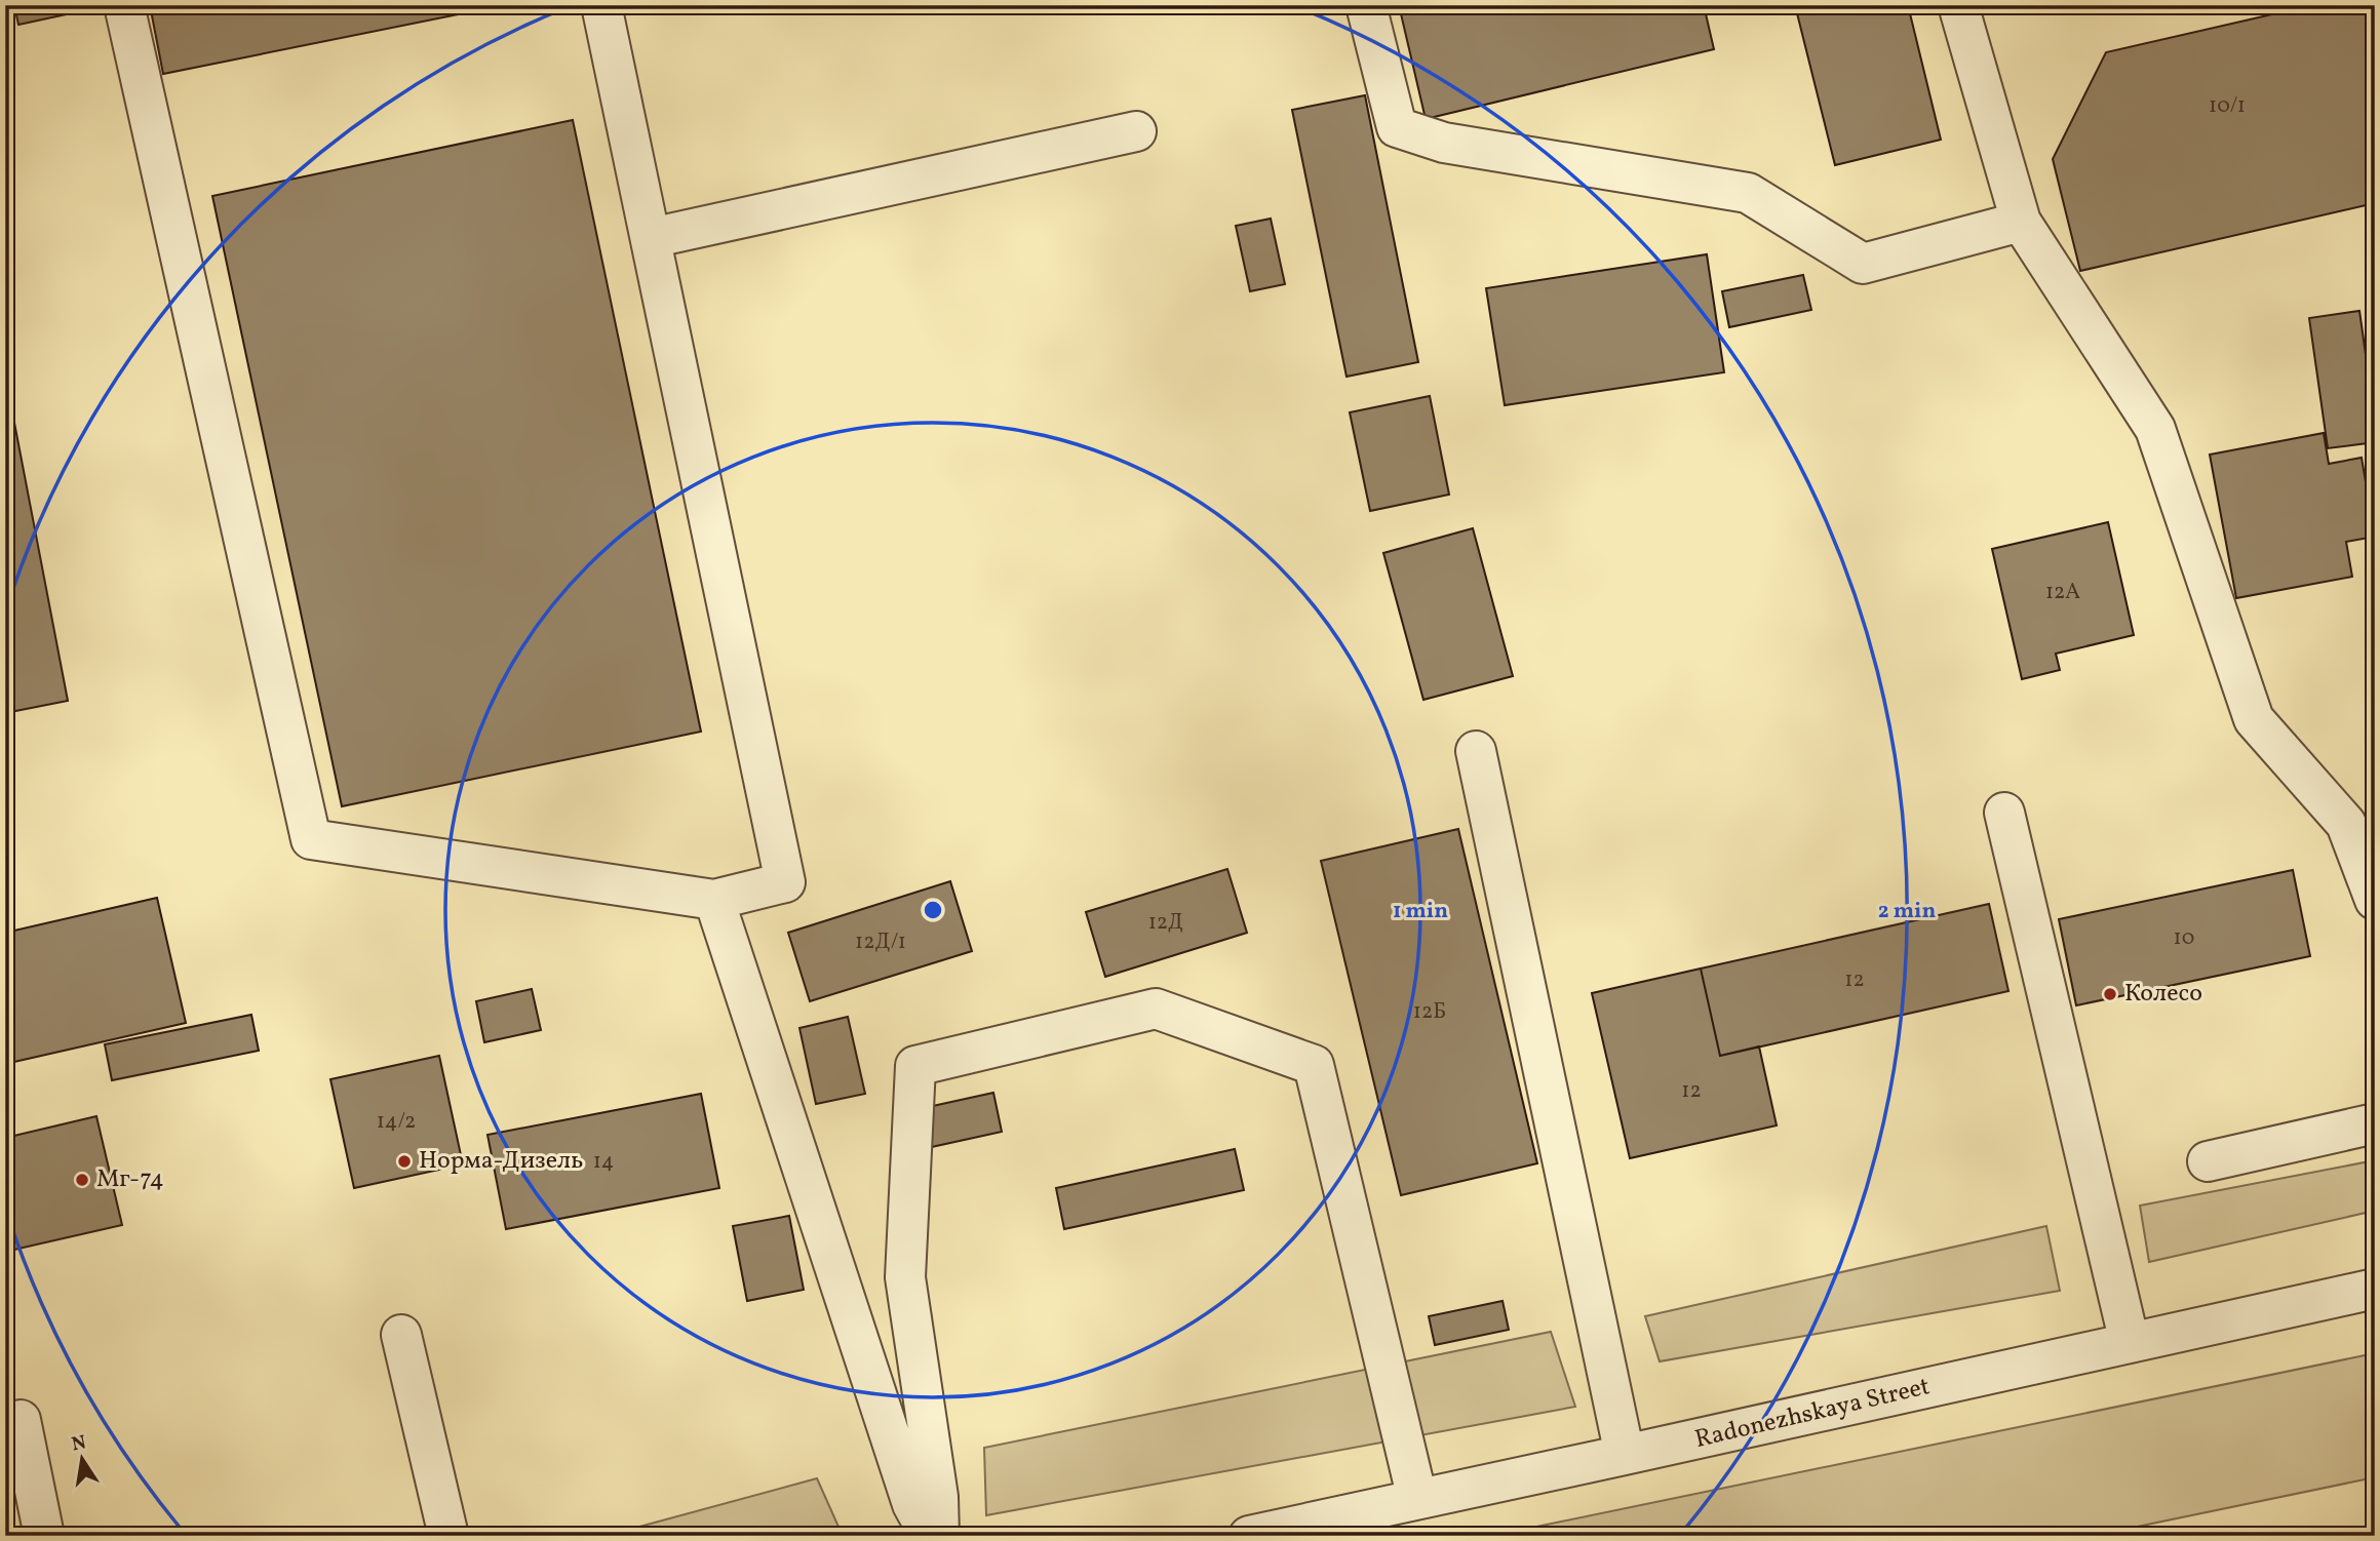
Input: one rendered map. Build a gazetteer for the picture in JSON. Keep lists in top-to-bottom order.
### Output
{
  "streets": {
    "street": ["Radonezhskaya Street"]
  },
  "places": ["Колесо", "Норма-Дизель", "Мг-74"],
  "house_numbers": [
    "10/1",
    "12А",
    "12Д",
    "10",
    "12Д/1",
    "12",
    "12Б",
    "12",
    "14/2",
    "14"
  ],
  "north": "top",
  "rings": ["1 min", "2 min"]
}
